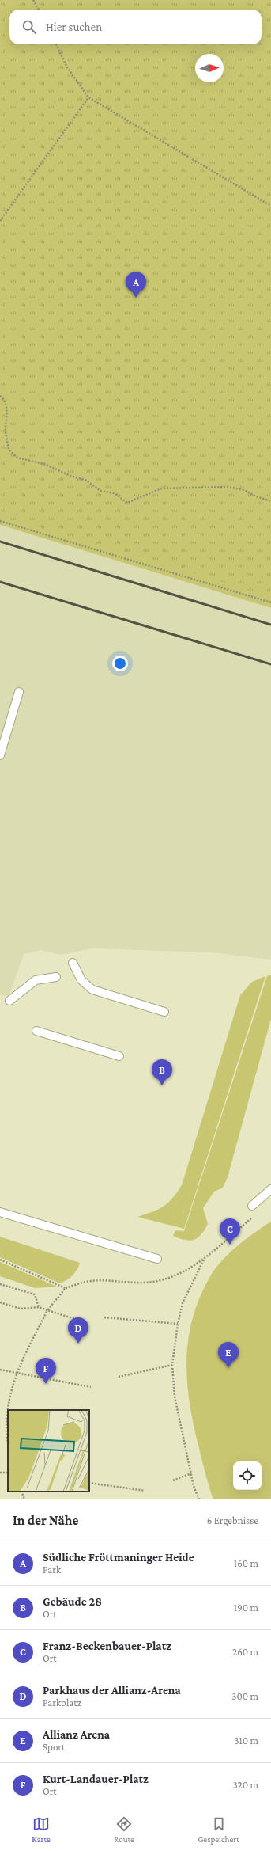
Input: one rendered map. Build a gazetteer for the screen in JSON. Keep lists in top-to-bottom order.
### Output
{
  "north": "right",
  "page": {
    "search": "Hier suchen",
    "pins": [
      "A",
      "B",
      "C",
      "D",
      "E",
      "F"
    ],
    "heading": ["In der Nähe", "6 Ergebnisse"],
    "list": [
      {
        "mark": "A",
        "name": "Südliche Fröttmaninger Heide",
        "note": "Park",
        "value": "160 m"
      },
      {
        "mark": "B",
        "name": "Gebäude 28",
        "note": "Ort",
        "value": "190 m"
      },
      {
        "mark": "C",
        "name": "Franz-Beckenbauer-Platz",
        "note": "Ort",
        "value": "260 m"
      },
      {
        "mark": "D",
        "name": "Parkhaus der Allianz-Arena",
        "note": "Parkplatz",
        "value": "300 m"
      },
      {
        "mark": "E",
        "name": "Allianz Arena",
        "note": "Sport",
        "value": "310 m"
      },
      {
        "mark": "F",
        "name": "Kurt-Landauer-Platz",
        "note": "Ort",
        "value": "320 m"
      }
    ],
    "nav": ["Karte", "Route", "Gespeichert"]
  }
}
